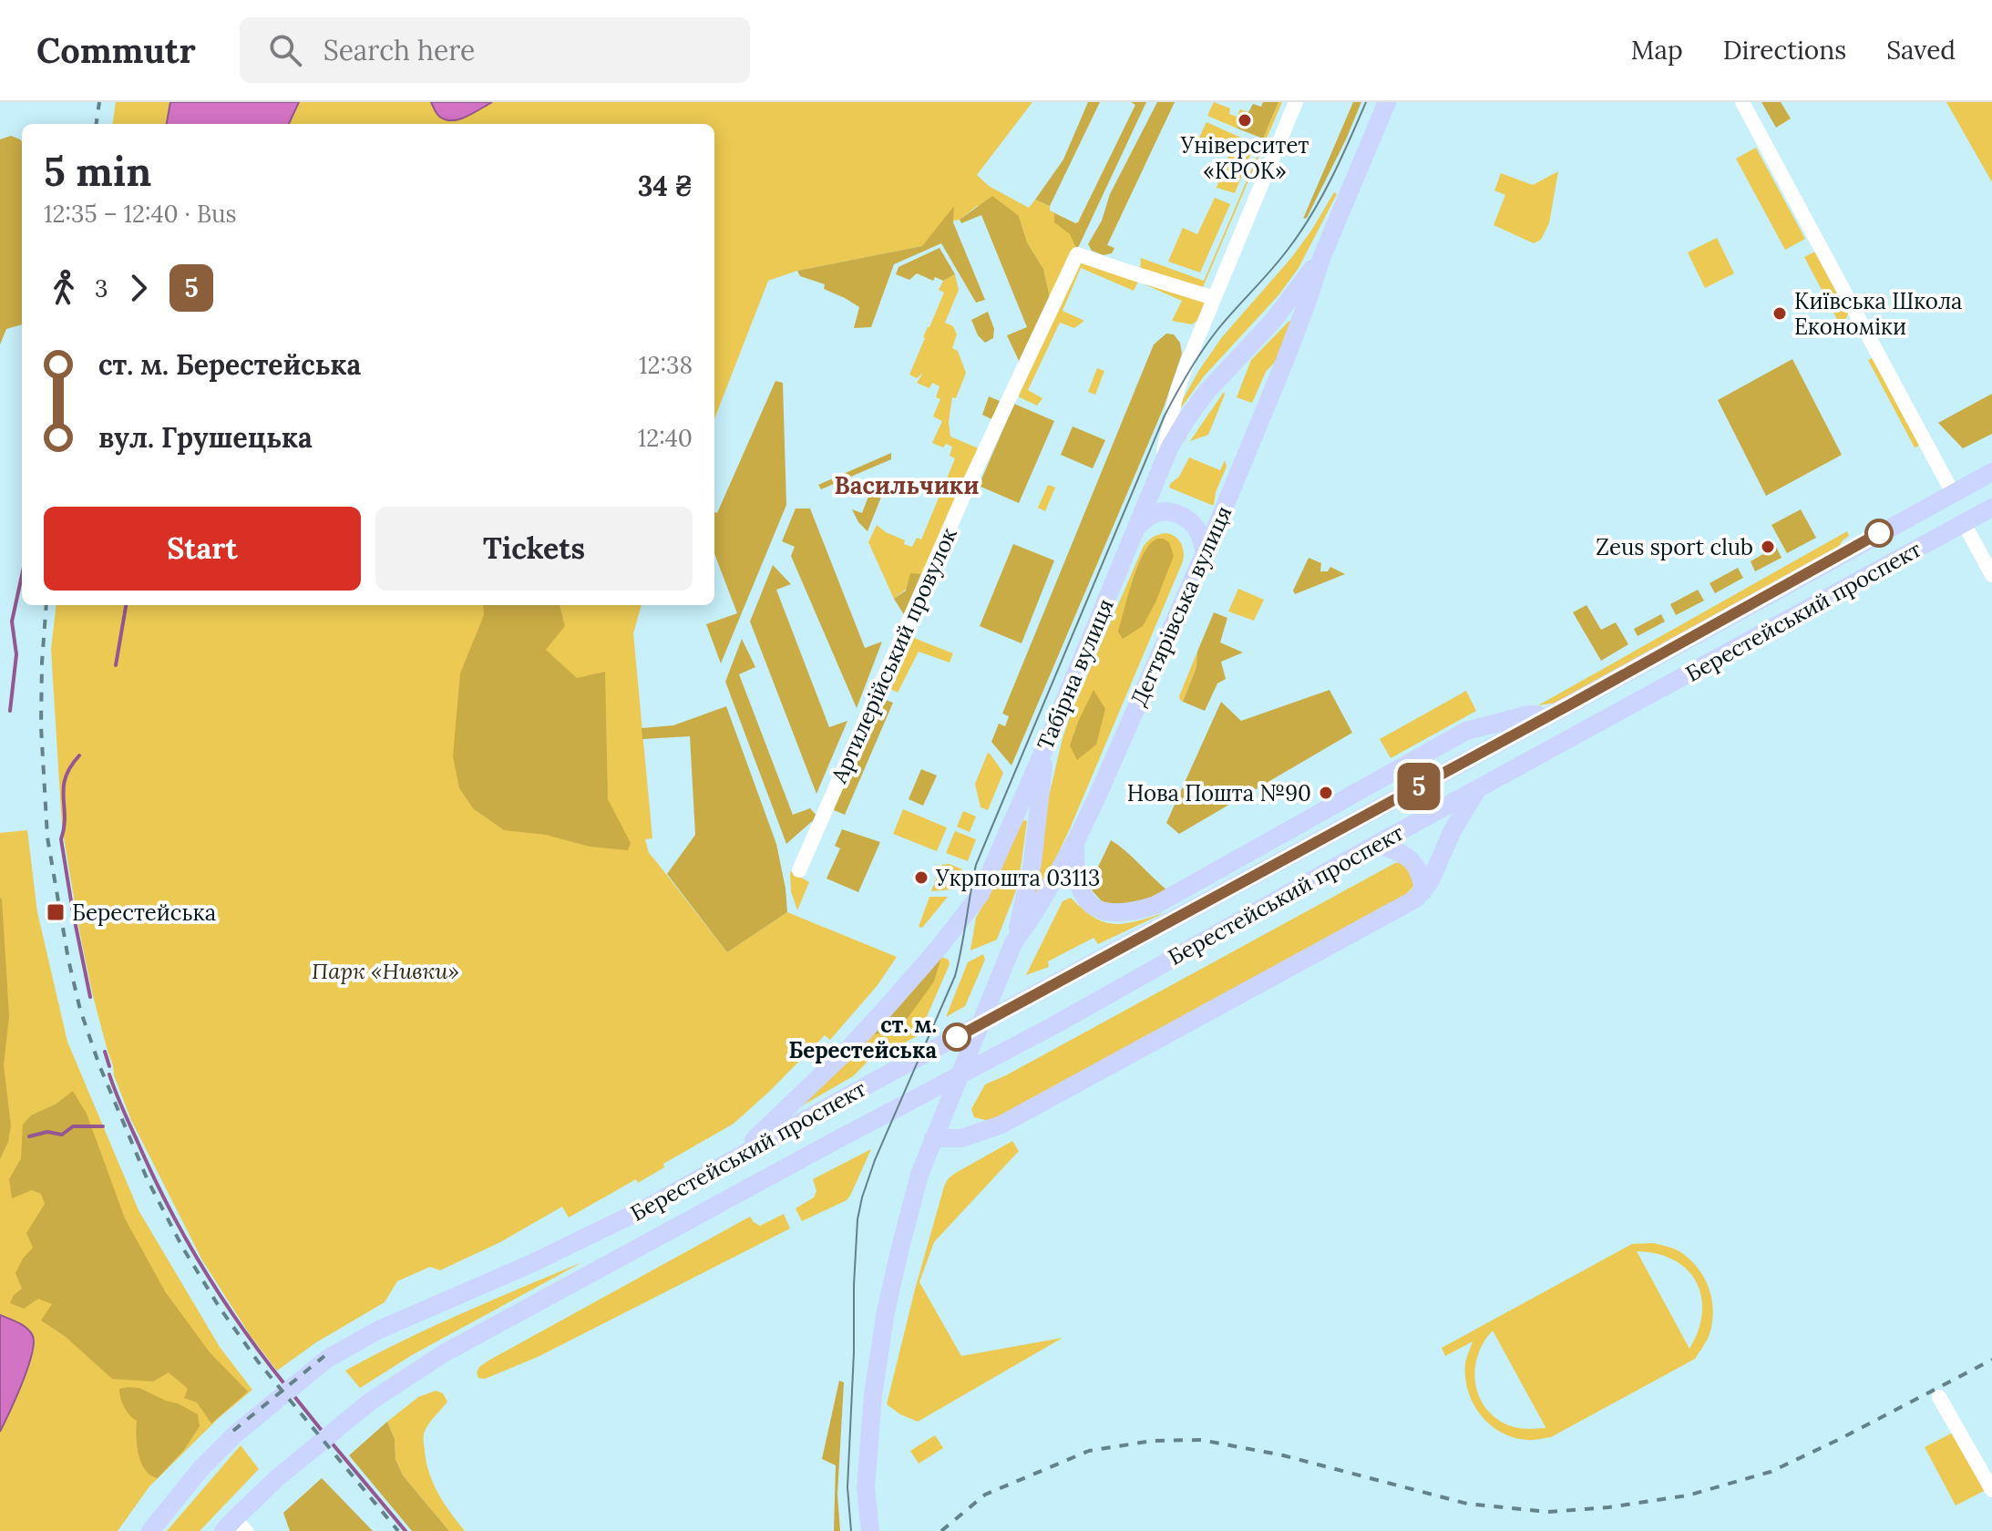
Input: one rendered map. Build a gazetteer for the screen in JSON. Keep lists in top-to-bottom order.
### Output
{
  "streets": {
    "main road": ["Дегтярівська вулиця", "Берестейський проспект", "Табірна вулиця"],
    "street": ["Артилерійський провулок"]
  },
  "crossings": [
    ["Дегтярівська вулиця", "Табірна вулиця"],
    ["Берестейський проспект", "Табірна вулиця"],
    ["Артилерійський провулок", "Табірна вулиця"]
  ],
  "districts": ["Васильчики"],
  "parks": ["Парк «Нивки»"],
  "places": {
    "other": [
      "Університет «КРОК»",
      "Київська Школа Економіки",
      "Zeus sport club",
      "Нова Пошта №90",
      "Укрпошта 03113",
      "ст. м. Берестейська"
    ],
    "transit": ["Берестейська"]
  },
  "lines": ["bus line 5"],
  "page": {
    "header": "Commutr",
    "search": "Search here",
    "nav": ["Map", "Directions", "Saved"],
    "on_map": "5",
    "heading": ["5 min", "12:35 – 12:40 · Bus", "34 ₴"],
    "legs": ["3", "5"],
    "list": [
      {
        "name": "ст. м. Берестейська",
        "value": "12:38"
      },
      {
        "name": "вул. Грушецька",
        "value": "12:40"
      }
    ],
    "buttons": ["Start", "Tickets"]
  }
}
